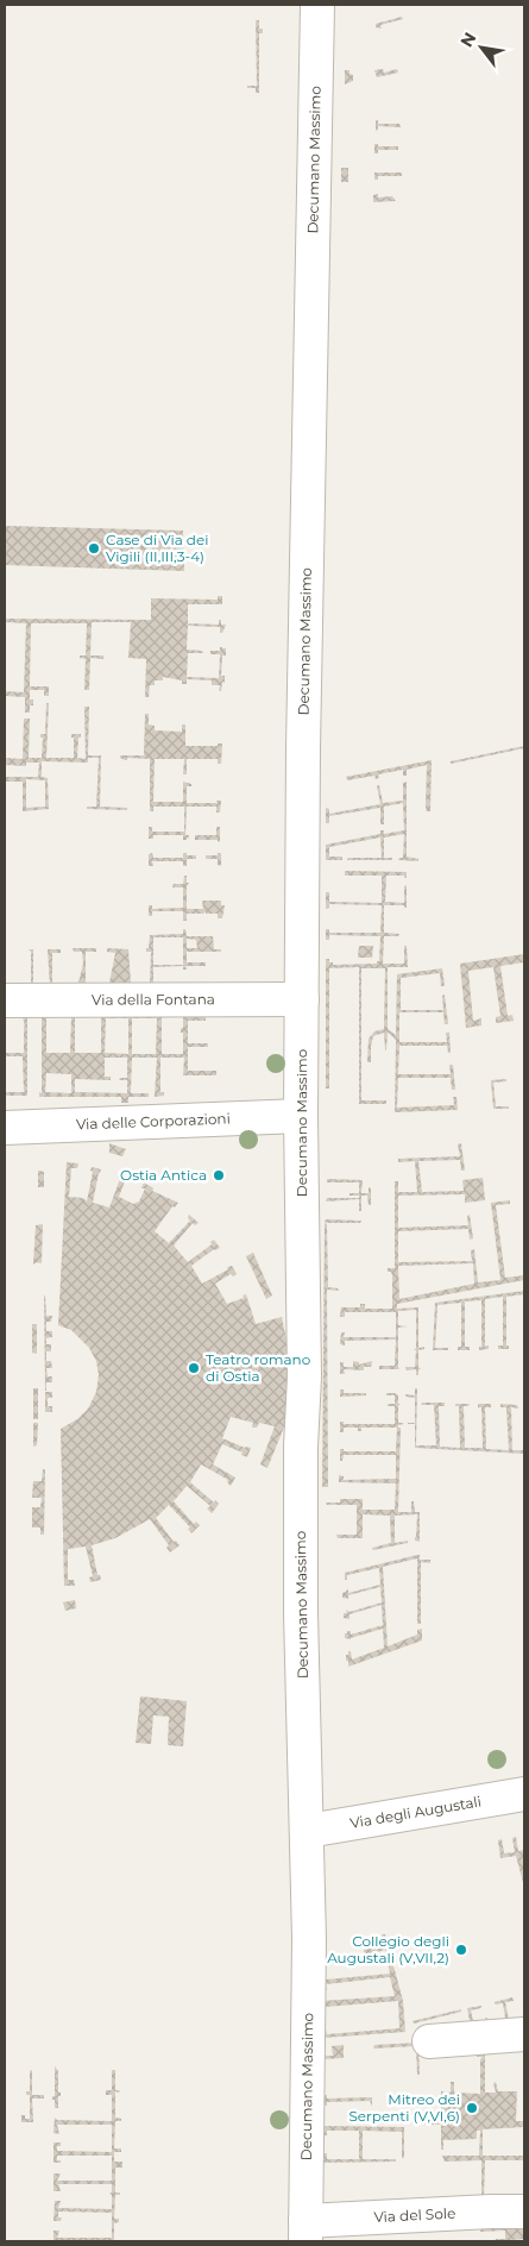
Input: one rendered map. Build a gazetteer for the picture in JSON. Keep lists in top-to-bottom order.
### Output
{
  "streets": {
    "street": [
      "Decumano Massimo",
      "Via della Fontana",
      "Via delle Corporazioni",
      "Via degli Augustali",
      "Via del Sole"
    ]
  },
  "crossings": [
    ["Decumano Massimo", "Via della Fontana"],
    ["Decumano Massimo", "Via delle Corporazioni"],
    ["Decumano Massimo", "Via degli Augustali"],
    ["Decumano Massimo", "Via del Sole"]
  ],
  "places": [
    "Case di Via dei Vigili (II,III,3-4)",
    "Ostia Antica",
    "Teatro romano di Ostia",
    "Collegio degli Augustali (V,VII,2)",
    "Mitreo dei Serpenti (V,VI,6)"
  ],
  "north": "top left"
}
